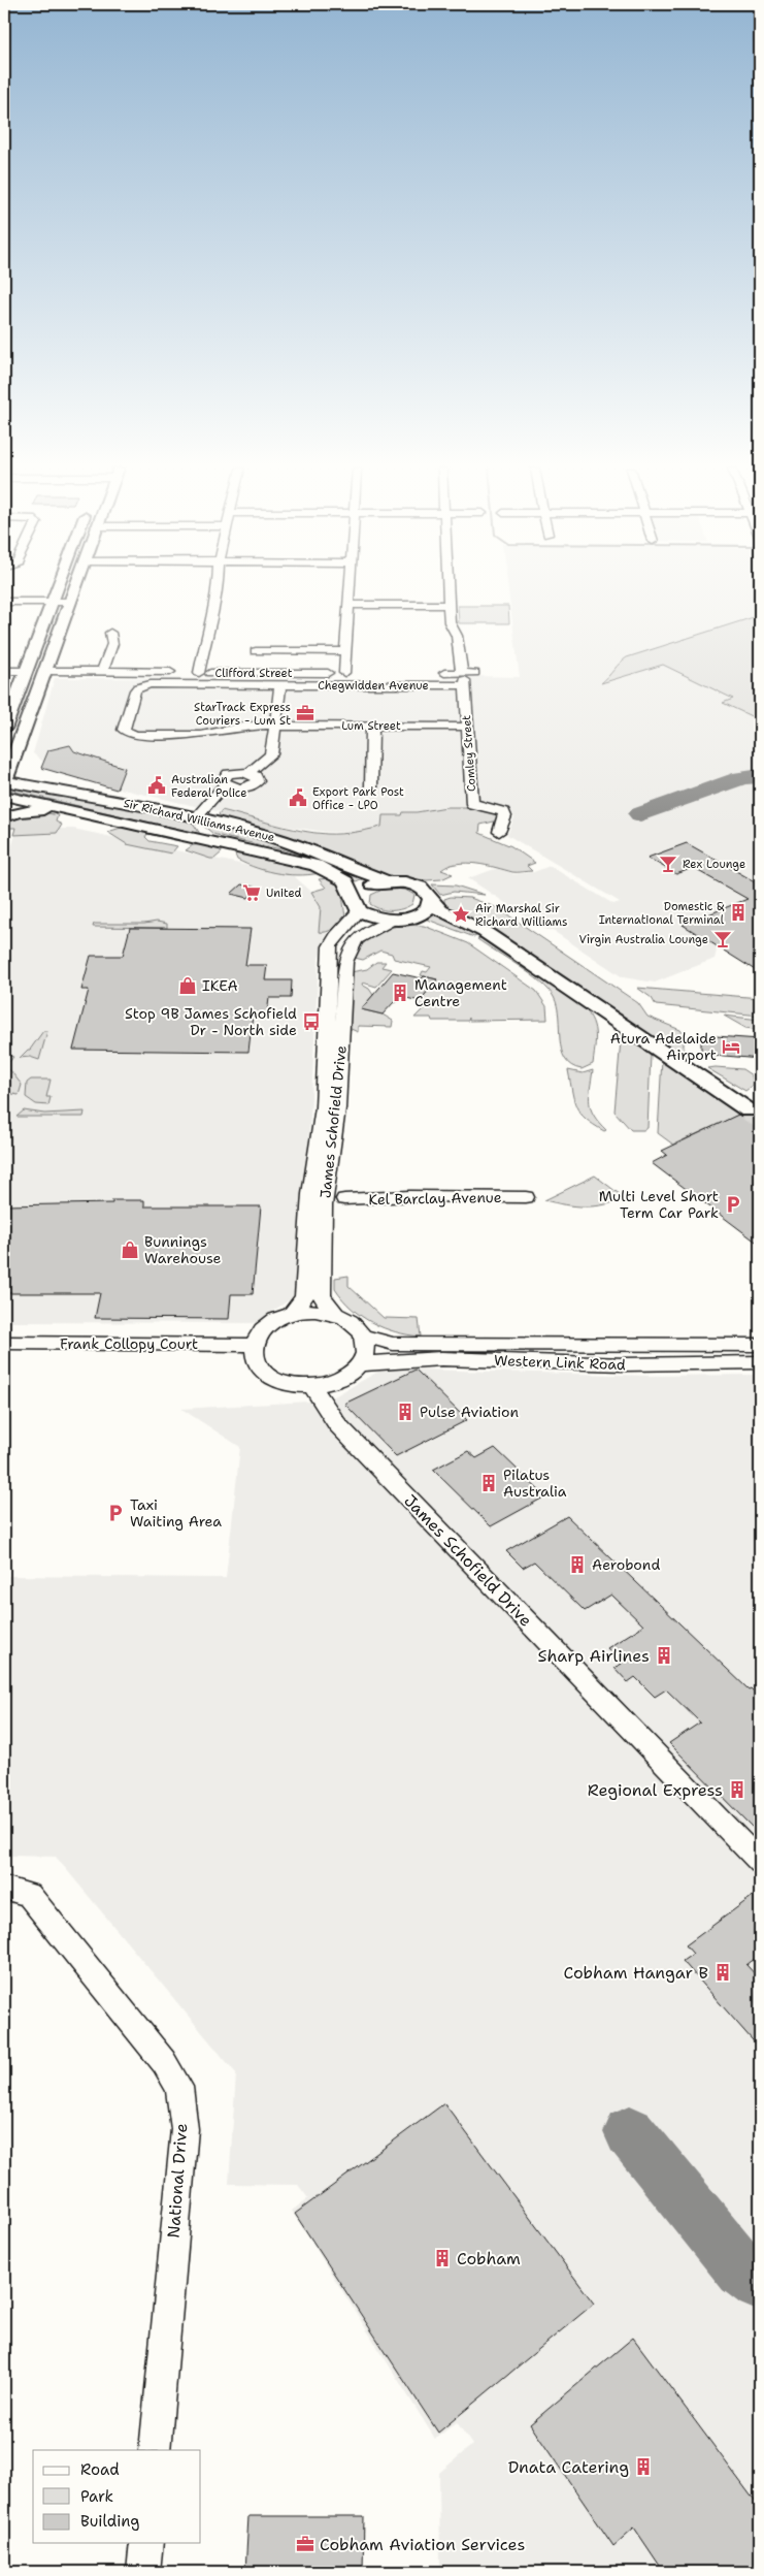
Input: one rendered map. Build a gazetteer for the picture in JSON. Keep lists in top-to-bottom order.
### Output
{
  "streets": {
    "main road": ["Sir Richard Williams Avenue"],
    "street": [
      "Clifford Street",
      "Chegwidden Avenue",
      "Lum Street",
      "Comley Street",
      "James Schofield Drive",
      "Kel Barclay Avenue",
      "Frank Collopy Court",
      "Western Link Road",
      "National Drive"
    ]
  },
  "crossings": [
    ["Chegwidden Avenue", "Lum Street"],
    ["Chegwidden Avenue", "Comley Street"],
    ["Lum Street", "Comley Street"],
    ["Sir Richard Williams Avenue", "James Schofield Drive"],
    ["James Schofield Drive", "Kel Barclay Avenue"],
    ["James Schofield Drive", "Frank Collopy Court"],
    ["James Schofield Drive", "Western Link Road"],
    ["Frank Collopy Court", "Western Link Road"]
  ],
  "places": {
    "office": ["StarTrack Express Couriers - Lum St", "Cobham Aviation Services"],
    "public building": ["Australian Federal Police", "Export Park Post Office - LPO"],
    "bar": ["Rex Lounge", "Virgin Australia Lounge"],
    "supermarket": ["United"],
    "building": [
      "Domestic & International Terminal",
      "Management Centre",
      "Pulse Aviation",
      "Pilatus Australia",
      "Aerobond",
      "Sharp Airlines",
      "Regional Express",
      "Cobham Hangar B",
      "Cobham",
      "Dnata Catering"
    ],
    "place": ["Air Marshal Sir Richard Williams"],
    "shop": ["IKEA", "Bunnings Warehouse"],
    "bus stop": ["Stop 9B James Schofield Dr - North side"],
    "hotel": ["Atura Adelaide Airport"],
    "parking": ["Multi Level Short Term Car Park", "Taxi Waiting Area"]
  },
  "legend": ["Road", "Park", "Building"]
}
